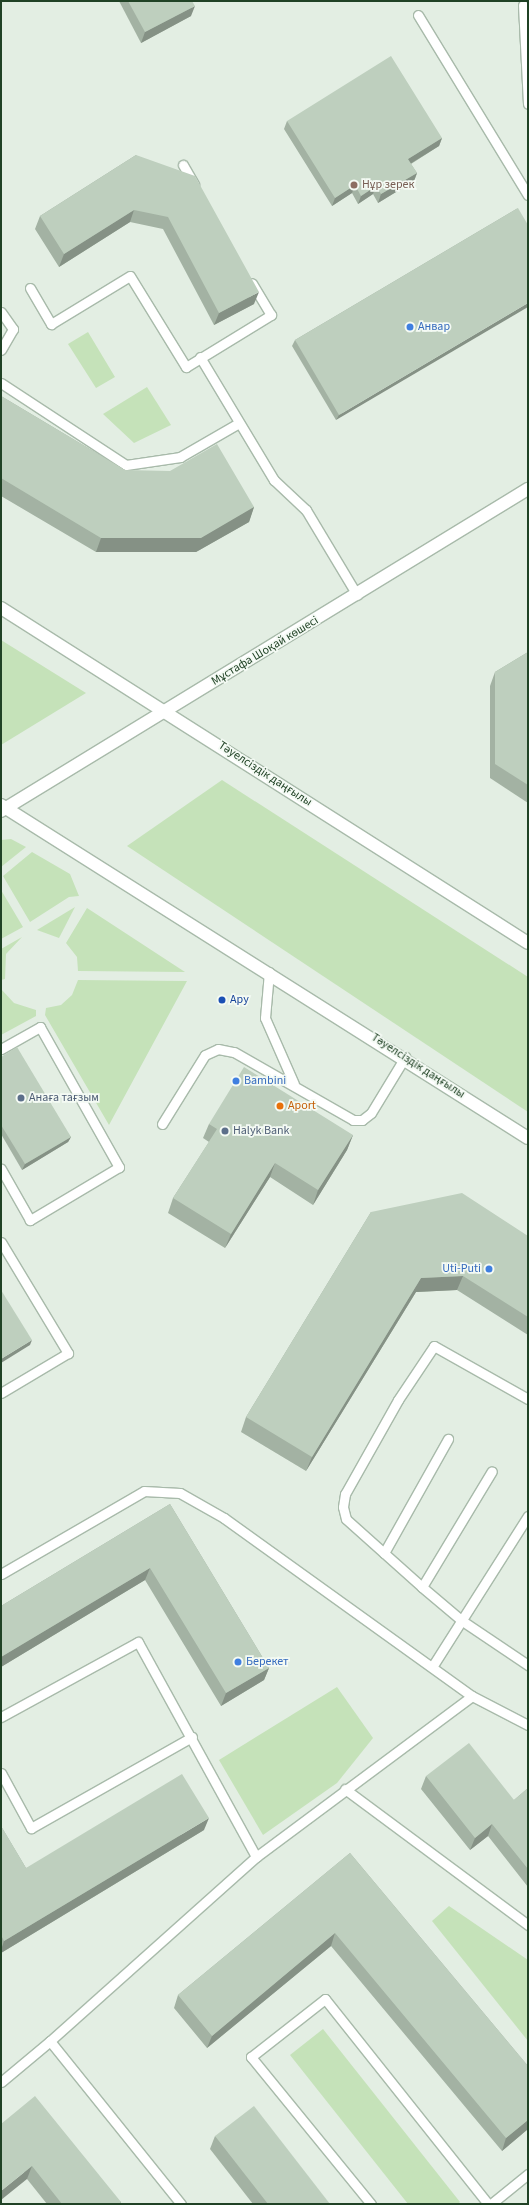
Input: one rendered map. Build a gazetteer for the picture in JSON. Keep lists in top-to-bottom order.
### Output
{
  "streets": {
    "street": ["Мұстафа Шоқай көшесі", "Тәуелсіздік даңғылы"]
  },
  "crossings": [
    ["Мұстафа Шоқай көшесі", "Тәуелсіздік даңғылы"]
  ],
  "places": [
    "Нұр зерек",
    "Анвар",
    "Ару",
    "Bambini",
    "Анаға тағзым",
    "Aport",
    "Halyk Bank",
    "Uti-Puti",
    "Берекет"
  ]
}
